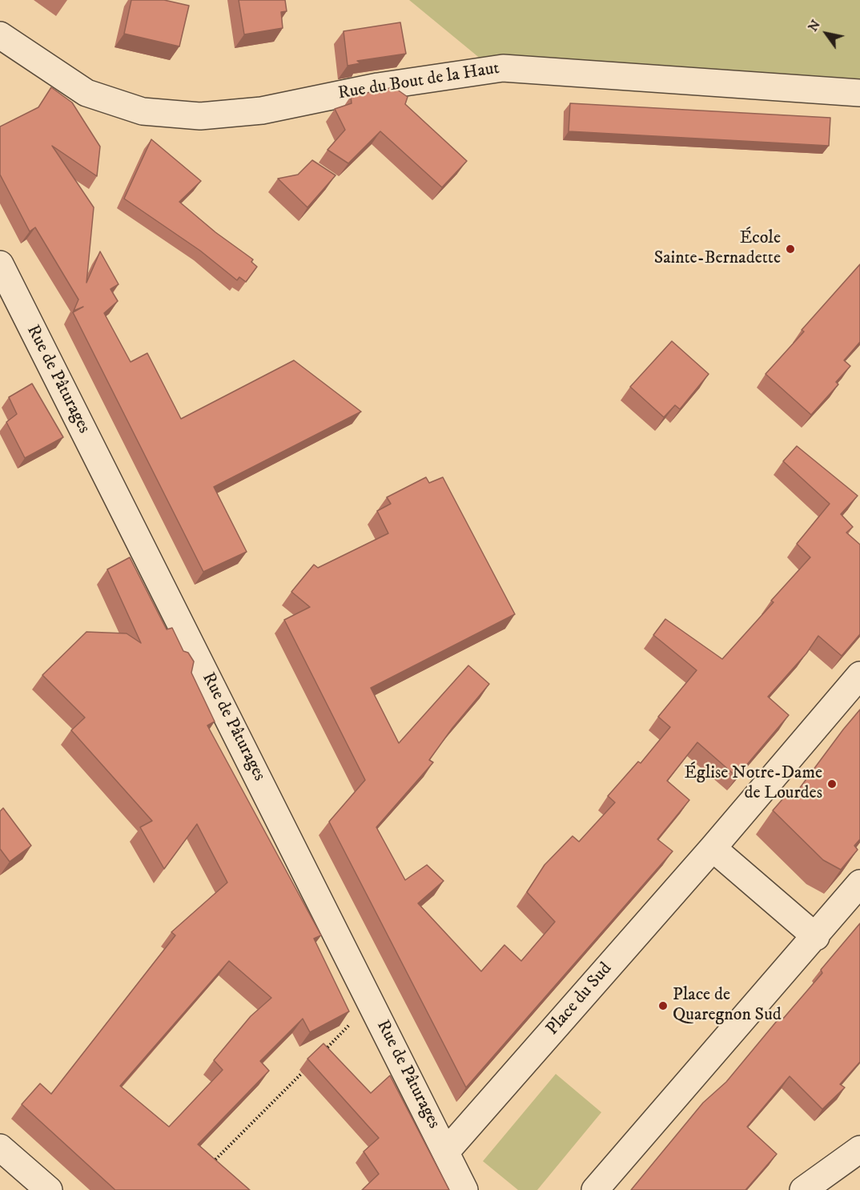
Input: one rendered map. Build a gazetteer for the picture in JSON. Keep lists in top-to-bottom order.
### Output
{
  "streets": {
    "street": ["Rue du Bout de la Haut", "Rue de Pâturages", "Place du Sud"]
  },
  "crossings": [
    ["Rue de Pâturages", "Place du Sud"]
  ],
  "places": ["École Sainte-Bernadette", "Église Notre-Dame de Lourdes", "Place de Quaregnon Sud"],
  "north": "top left"
}
